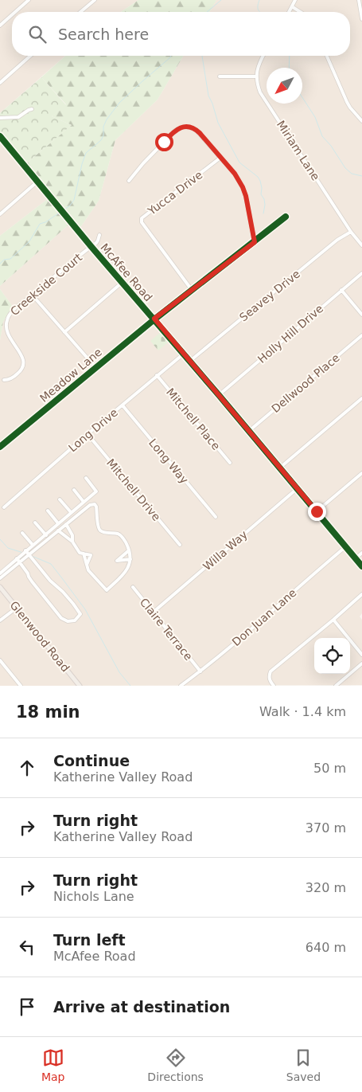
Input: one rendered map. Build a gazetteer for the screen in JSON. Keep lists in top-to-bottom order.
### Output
{
  "streets": {
    "main road": ["Glenwood Road"],
    "street": [
      "Miriam Lane",
      "Yucca Drive",
      "McAfee Road",
      "Creekside Court",
      "Seavey Drive",
      "Holly Hill Drive",
      "Meadow Lane",
      "Dellwood Place",
      "Mitchell Place",
      "Long Drive",
      "Long Way",
      "Mitchell Drive",
      "Willa Way",
      "Don Juan Lane",
      "Claire Terrace"
    ]
  },
  "crossings": [
    ["Miriam Lane", "Seavey Drive"],
    ["Yucca Drive", "Meadow Lane"],
    ["McAfee Road", "Creekside Court"],
    ["McAfee Road", "Seavey Drive"],
    ["McAfee Road", "Holly Hill Drive"],
    ["McAfee Road", "Meadow Lane"],
    ["McAfee Road", "Dellwood Place"],
    ["McAfee Road", "Long Drive"],
    ["McAfee Road", "Willa Way"],
    ["McAfee Road", "Don Juan Lane"],
    ["Mitchell Place", "Long Drive"],
    ["Long Drive", "Long Way"],
    ["Long Drive", "Mitchell Drive"],
    ["Willa Way", "Claire Terrace"],
    ["Don Juan Lane", "Claire Terrace"]
  ],
  "north": "bottom left",
  "page": {
    "search": "Search here",
    "heading": ["18 min", "Walk · 1.4 km"],
    "list": [
      ["Continue", "Katherine Valley Road", "50 m"],
      ["Turn right", "Katherine Valley Road", "370 m"],
      ["Turn right", "Nichols Lane", "320 m"],
      ["Turn left", "McAfee Road", "640 m"],
      "Arrive at destination"
    ],
    "nav": ["Map", "Directions", "Saved"]
  }
}
